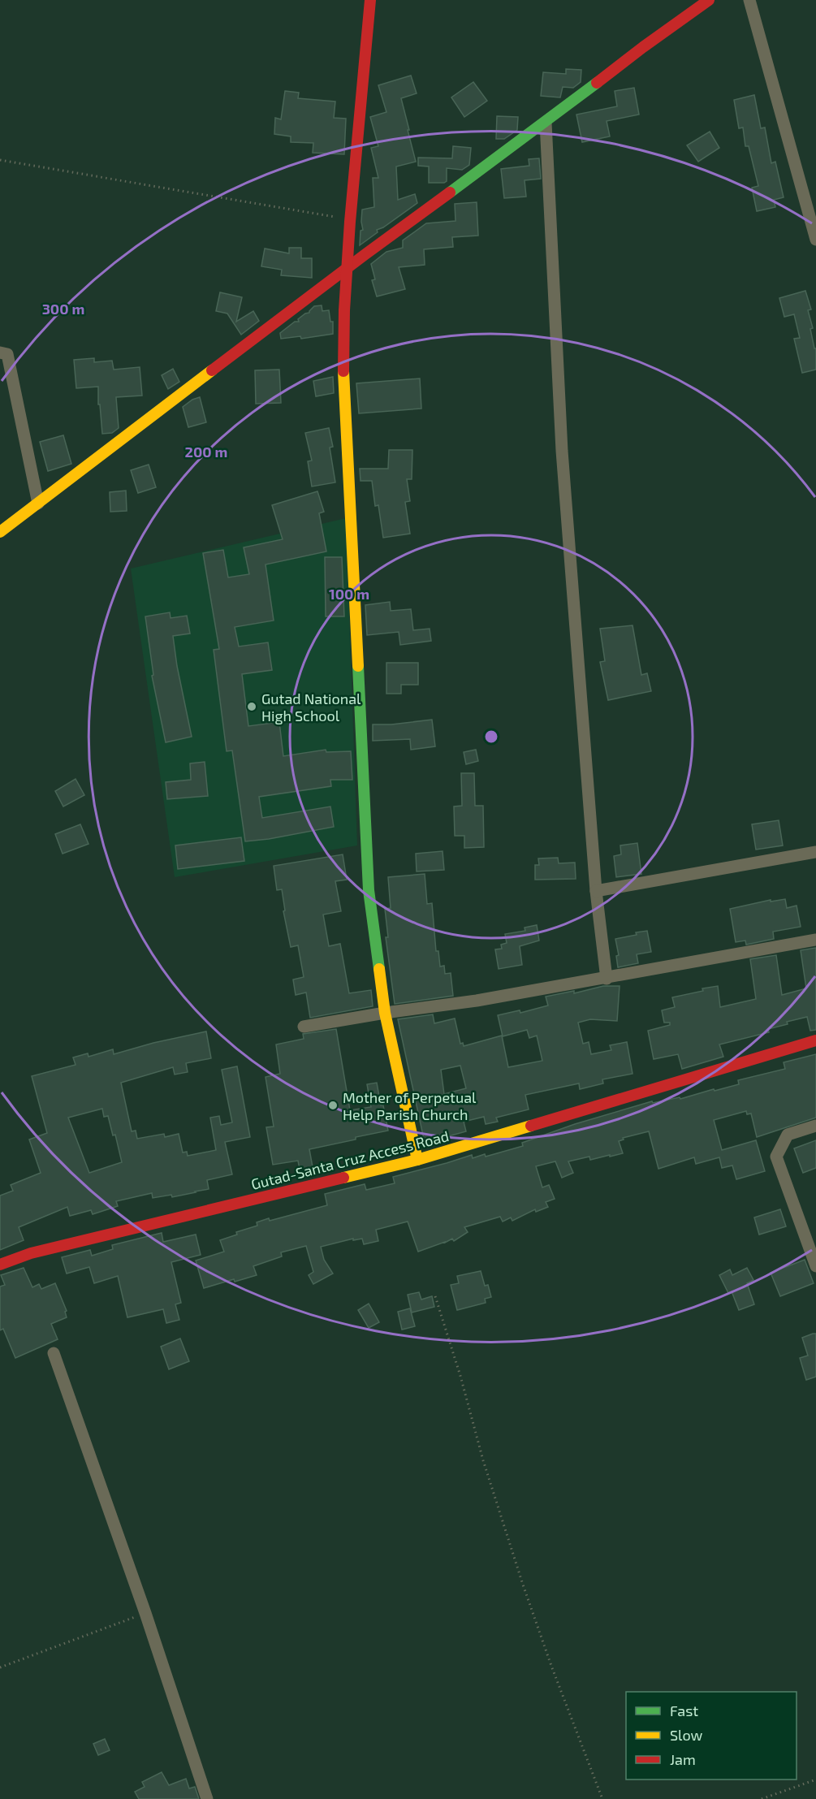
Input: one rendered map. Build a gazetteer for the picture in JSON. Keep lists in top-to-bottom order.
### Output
{
  "streets": {
    "street": ["Gutad-Santa Cruz Access Road"]
  },
  "places": ["Gutad National High School", "Mother of Perpetual Help Parish Church"],
  "legend": ["Fast", "Slow", "Jam"],
  "rings": ["300 m", "200 m", "100 m"]
}
